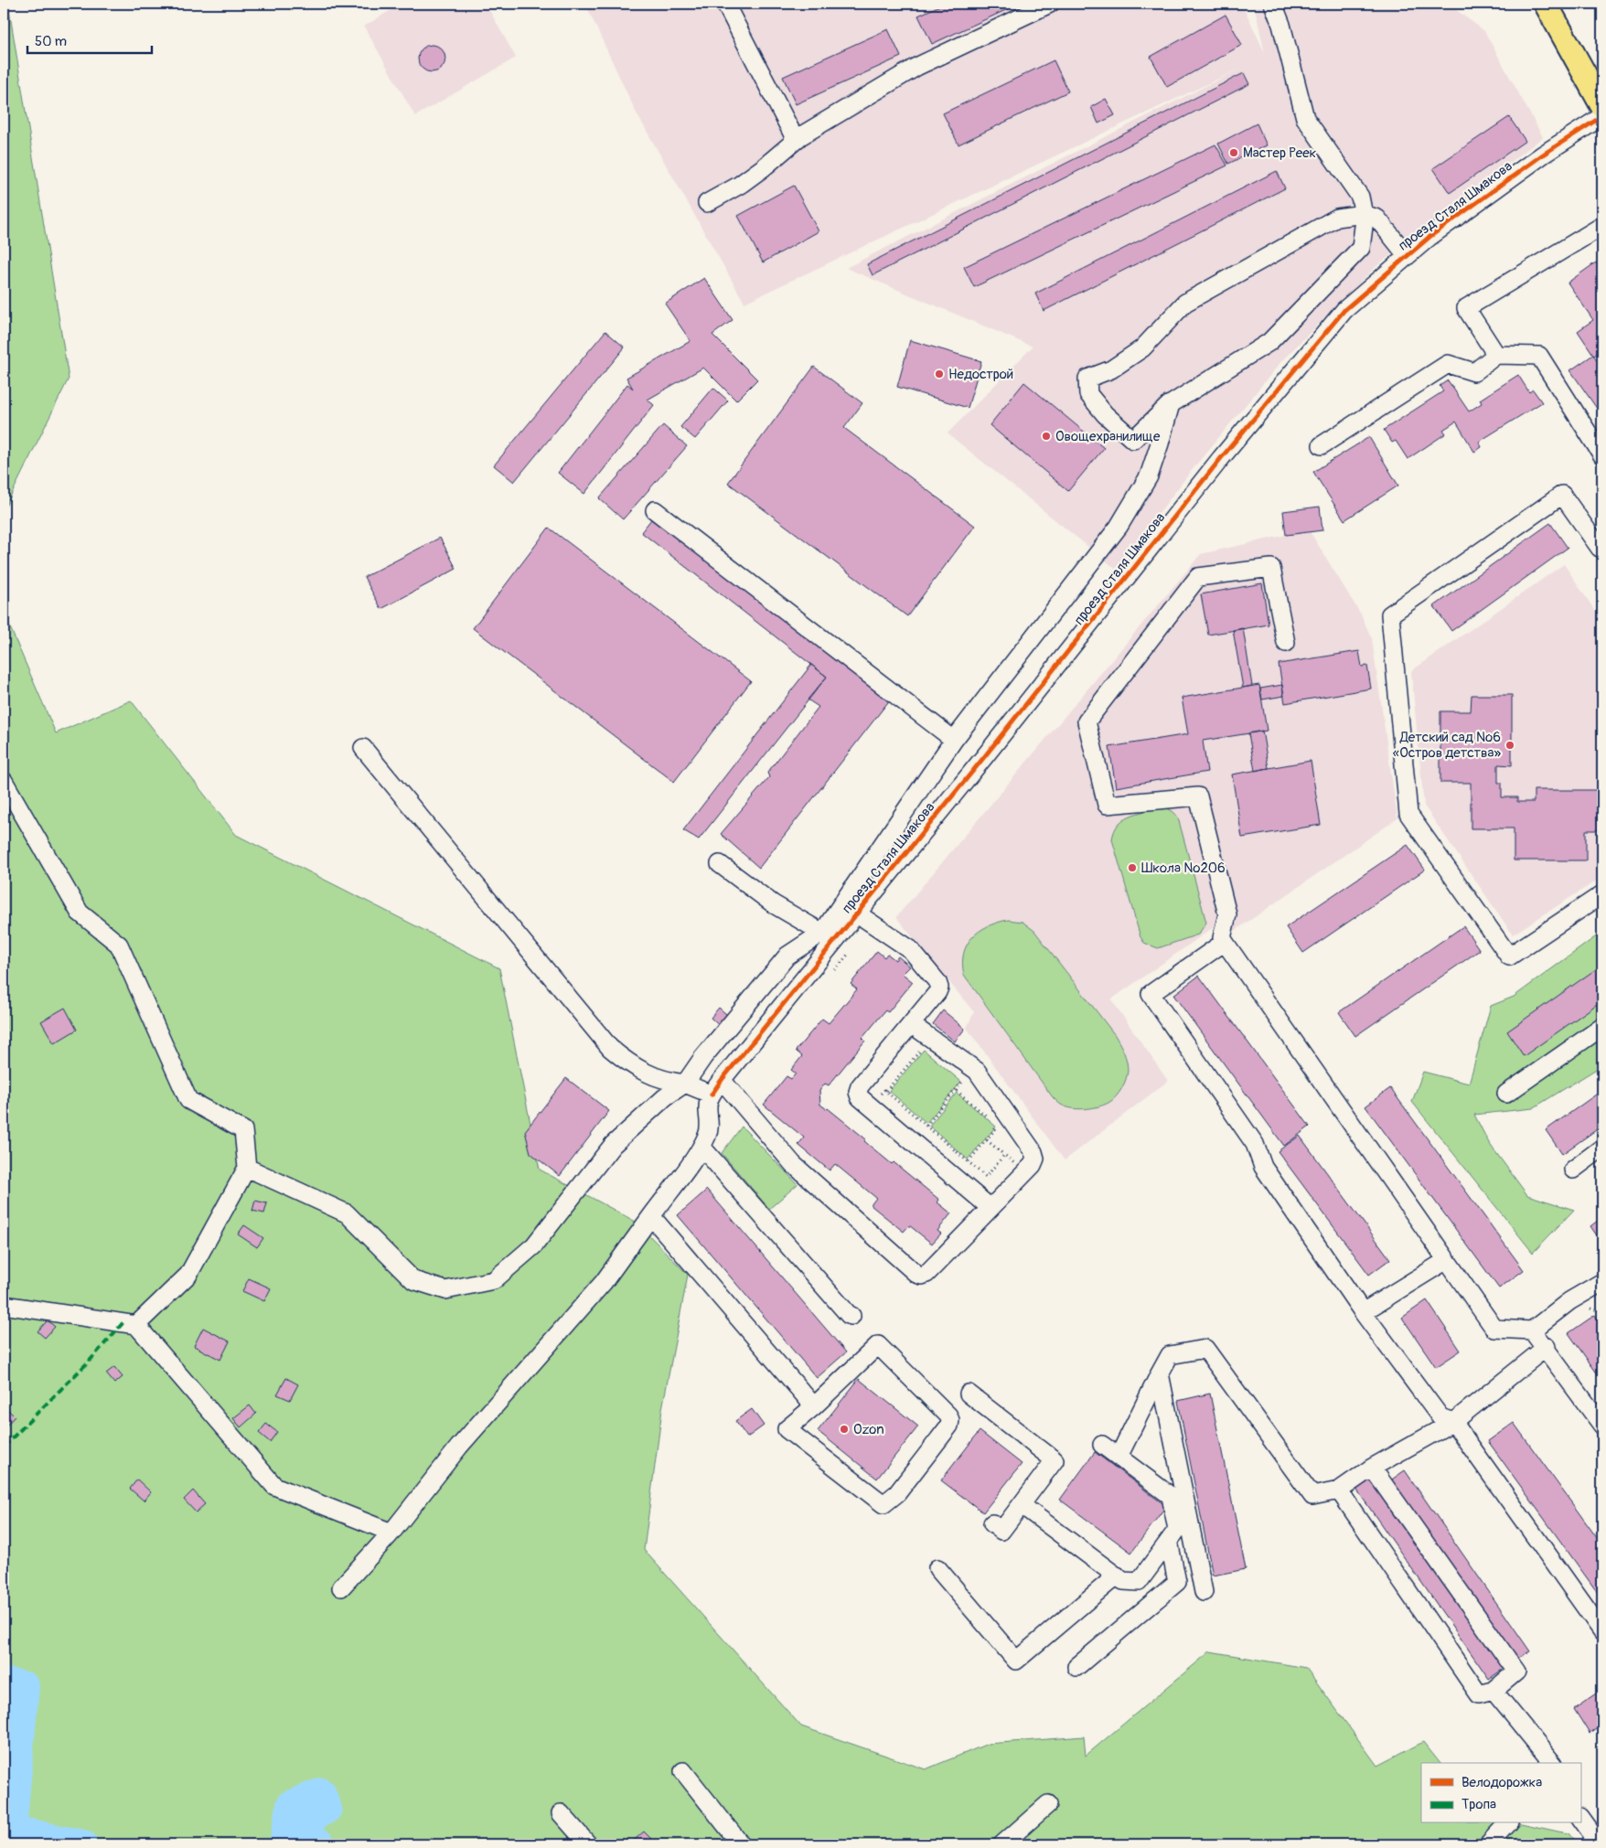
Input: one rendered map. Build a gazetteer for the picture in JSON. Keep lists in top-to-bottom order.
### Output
{
  "streets": {
    "street": ["проезд Сталя Шмакова"]
  },
  "places": [
    "Мастер Реек",
    "Недострой",
    "Овощехранилище",
    "Детский сад №6 «Остров детства»",
    "Школа №206",
    "Ozon"
  ],
  "legend": ["Велодорожка", "Тропа"],
  "scale_bar": "50 m"
}
